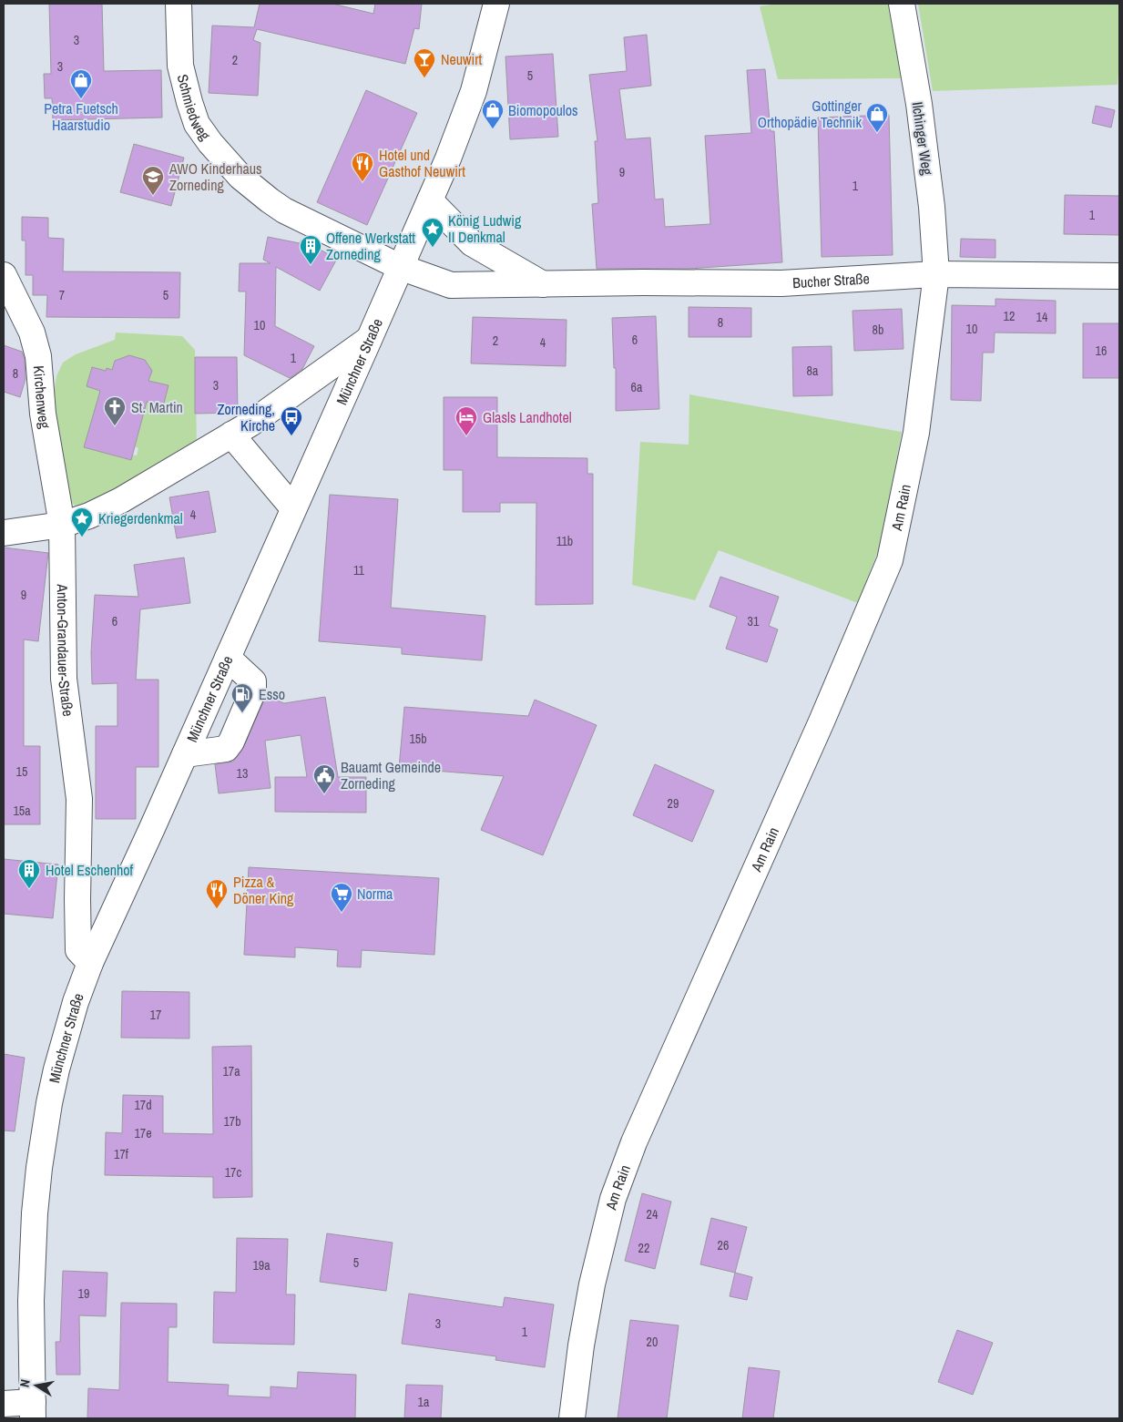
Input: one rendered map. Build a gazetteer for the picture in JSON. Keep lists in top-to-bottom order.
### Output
{
  "streets": {
    "street": [
      "Schmiedweg",
      "Ilchinger Weg",
      "Bucher Straße",
      "Münchner Straße",
      "Kirchenweg",
      "Am Rain",
      "Anton-Grandauer-Straße"
    ]
  },
  "crossings": [
    ["Schmiedweg", "Bucher Straße"],
    ["Schmiedweg", "Münchner Straße"],
    ["Ilchinger Weg", "Bucher Straße"],
    ["Ilchinger Weg", "Am Rain"],
    ["Bucher Straße", "Münchner Straße"],
    ["Bucher Straße", "Am Rain"],
    ["Münchner Straße", "Anton-Grandauer-Straße"],
    ["Kirchenweg", "Anton-Grandauer-Straße"]
  ],
  "places": {
    "bar": ["Neuwirt"],
    "shop": ["Petra Fuetsch Haarstudio", "Biomopoulos", "Gottinger Orthopädie Technik"],
    "restaurant": ["Hotel und Gasthof Neuwirt", "Pizza & Döner King"],
    "school or university": ["AWO Kinderhaus Zorneding"],
    "place": ["König Ludwig II Denkmal", "Kriegerdenkmal"],
    "building": ["Offene Werkstatt Zorneding", "Hotel Eschenhof"],
    "church": ["St. Martin"],
    "bus stop": ["Zorneding, Kirche"],
    "hotel": ["Glasls Landhotel"],
    "fuel station": ["Esso"],
    "public building": ["Bauamt Gemeinde Zorneding"],
    "supermarket": ["Norma"]
  },
  "house_numbers": [
    "3",
    "2",
    "3",
    "5",
    "9",
    "1",
    "1",
    "7",
    "5",
    "12",
    "14",
    "8",
    "10",
    "10",
    "8b",
    "6",
    "2",
    "4",
    "16",
    "1",
    "8a",
    "8",
    "3",
    "6a",
    "4",
    "11b",
    "11",
    "9",
    "6",
    "31",
    "15b",
    "15",
    "13",
    "29",
    "15a",
    "17",
    "17a",
    "17d",
    "17b",
    "17e",
    "17f",
    "17c",
    "24",
    "26",
    "22",
    "5",
    "19a",
    "19",
    "3",
    "1",
    "20",
    "1a"
  ],
  "north": "left"
}
